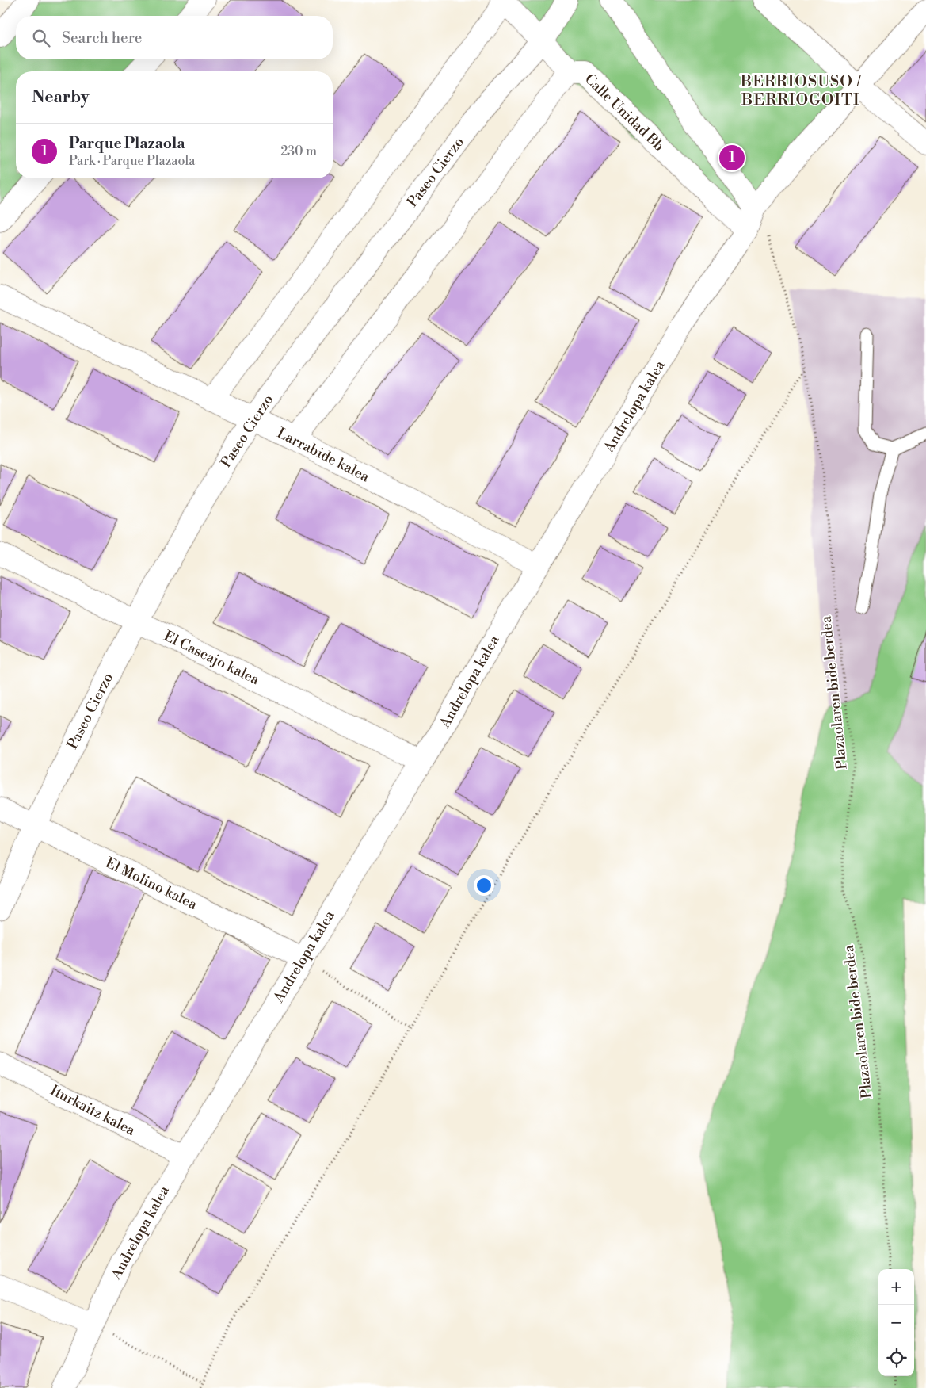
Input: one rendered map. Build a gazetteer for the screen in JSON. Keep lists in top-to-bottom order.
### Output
{
  "streets": {
    "street": [
      "Calle Unidad Bb",
      "Paseo Cierzo",
      "Andrelopa kalea",
      "Larrabide kalea",
      "El Cascajo kalea",
      "El Molino kalea",
      "Iturkaitz kalea"
    ],
    "path": ["Plazaolaren bide berdea"]
  },
  "crossings": [
    ["Calle Unidad Bb", "Paseo Cierzo"],
    ["Calle Unidad Bb", "Andrelopa kalea"],
    ["Paseo Cierzo", "Larrabide kalea"],
    ["Paseo Cierzo", "El Cascajo kalea"],
    ["Paseo Cierzo", "El Molino kalea"],
    ["Andrelopa kalea", "Larrabide kalea"],
    ["Andrelopa kalea", "El Cascajo kalea"],
    ["Andrelopa kalea", "Plazaolaren bide berdea"],
    ["Andrelopa kalea", "El Molino kalea"],
    ["Andrelopa kalea", "Iturkaitz kalea"]
  ],
  "districts": ["BERRIOSUSO / BERRIOGOITI"],
  "page": {
    "search": "Search here",
    "heading": "Nearby",
    "list": [
      {
        "mark": "1",
        "name": "Parque Plazaola",
        "note": "Park · Parque Plazaola",
        "value": "230 m"
      }
    ],
    "pins": "1",
    "map_buttons": ["+", "−"]
  }
}
